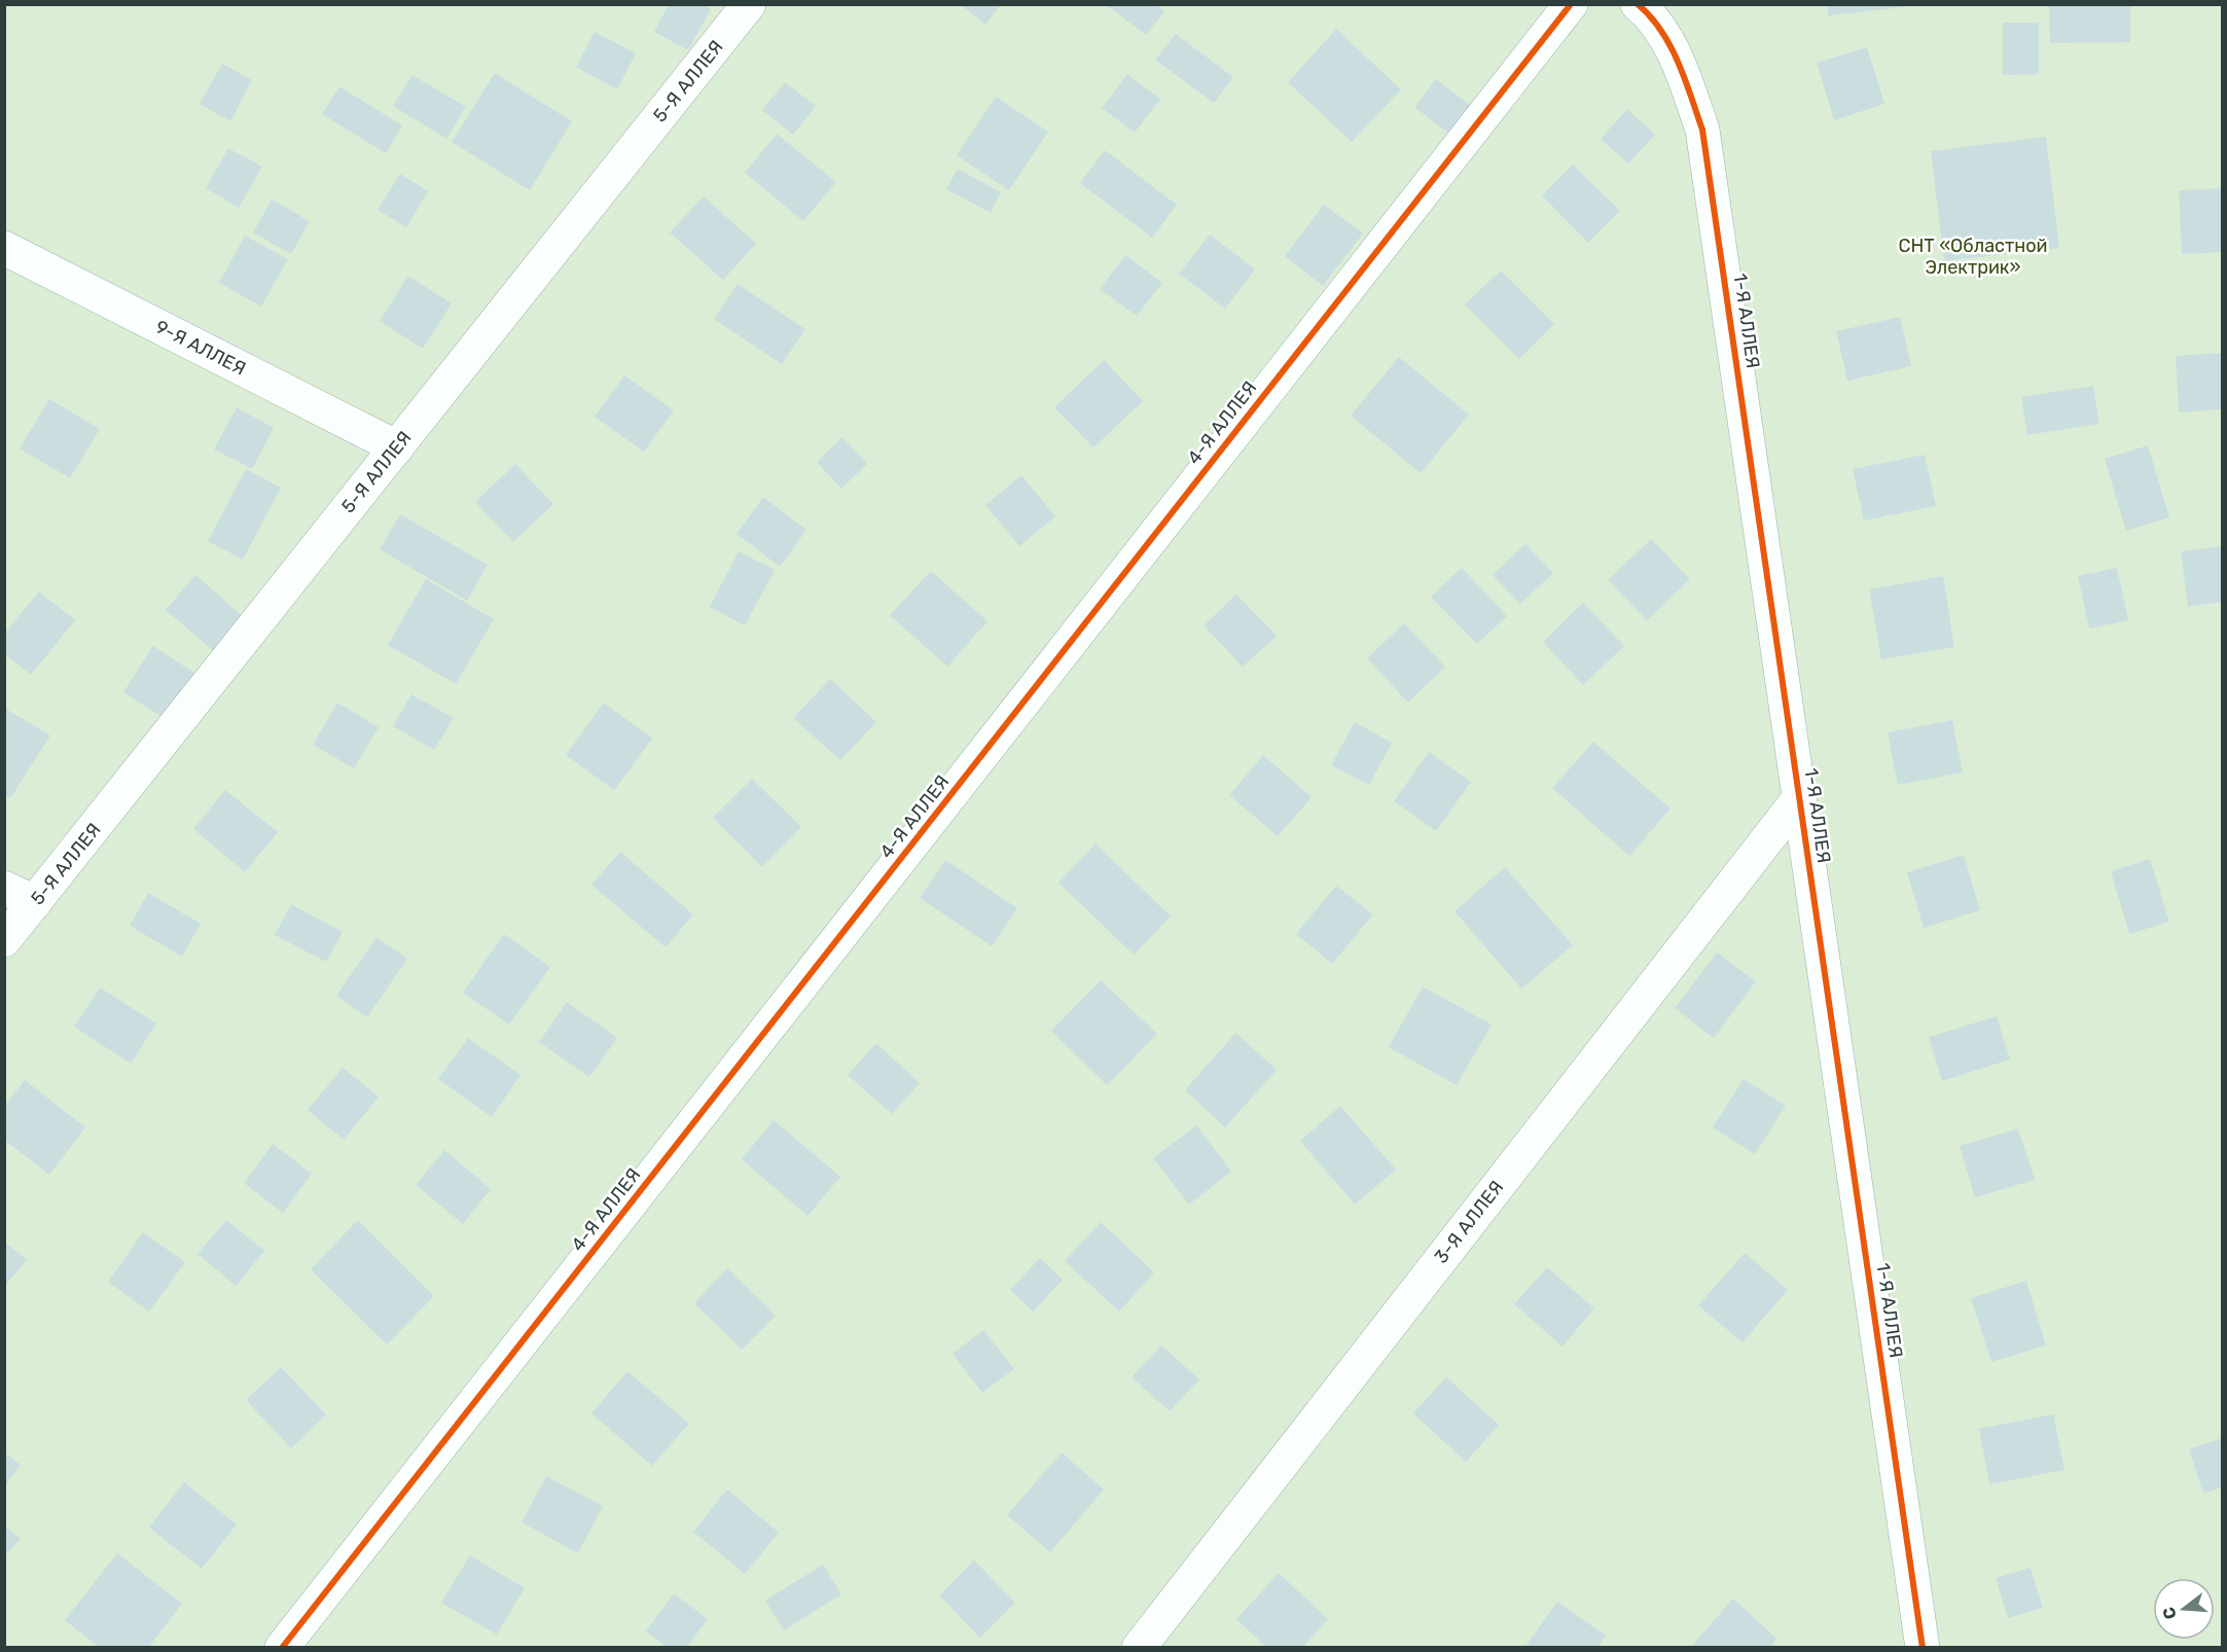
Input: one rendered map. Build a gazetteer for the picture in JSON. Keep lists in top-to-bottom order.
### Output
{
  "streets": {
    "street": [
      "5-Я АЛЛЕЯ",
      "1-Я АЛЛЕЯ",
      "9-Я АЛЛЕЯ",
      "4-Я АЛЛЕЯ",
      "3-Я АЛЛЕЯ"
    ]
  },
  "crossings": [
    ["5-Я АЛЛЕЯ", "9-Я АЛЛЕЯ"],
    ["1-Я АЛЛЕЯ", "3-Я АЛЛЕЯ"]
  ],
  "parks": ["СНТ «Областной Электрик»"],
  "north": "left"
}
